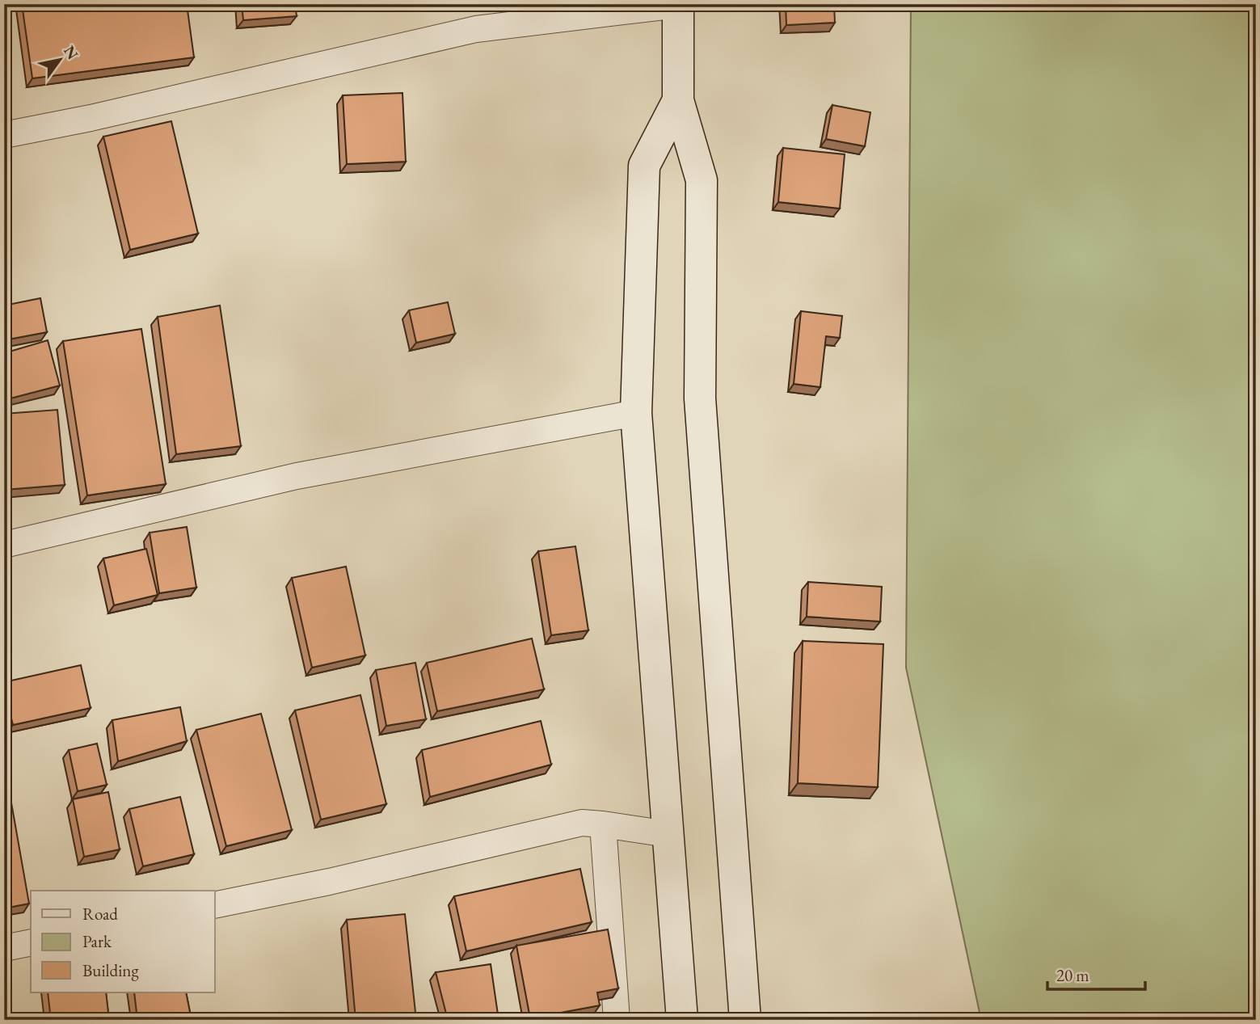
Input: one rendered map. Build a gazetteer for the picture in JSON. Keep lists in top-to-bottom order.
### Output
{
  "legend": ["Road", "Park", "Building"],
  "scale_bar": "20 m",
  "north": "top right"
}
